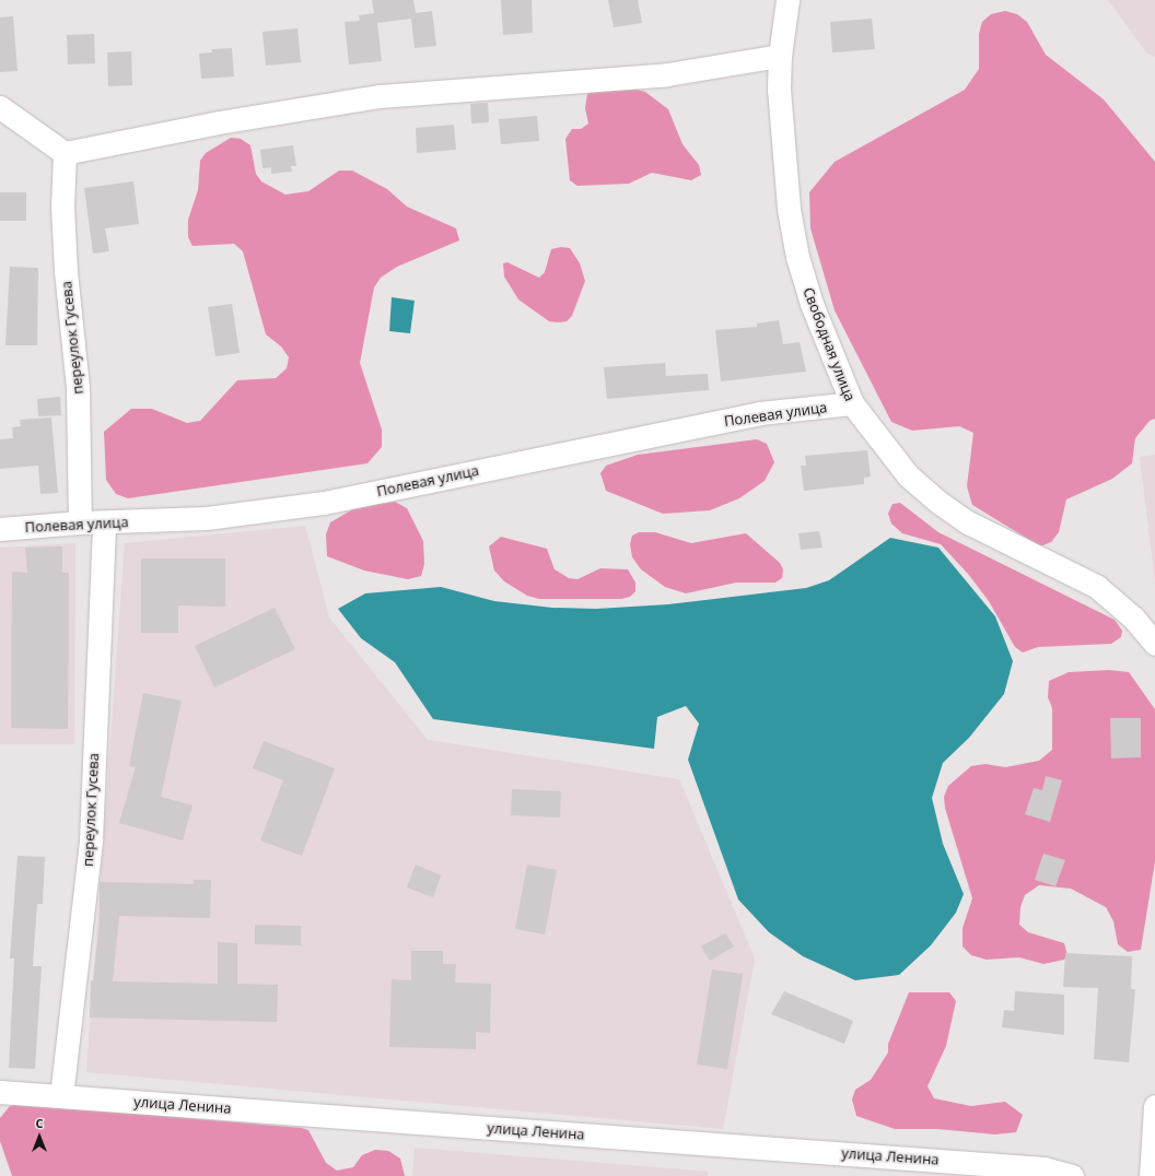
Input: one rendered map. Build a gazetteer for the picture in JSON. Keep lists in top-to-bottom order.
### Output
{
  "streets": {
    "street": [
      "переулок Гусева",
      "Свободная улица",
      "Полевая улица",
      "улица Ленина"
    ]
  },
  "crossings": [
    ["переулок Гусева", "Полевая улица"],
    ["переулок Гусева", "улица Ленина"],
    ["Свободная улица", "Полевая улица"]
  ],
  "north": "top"
}
